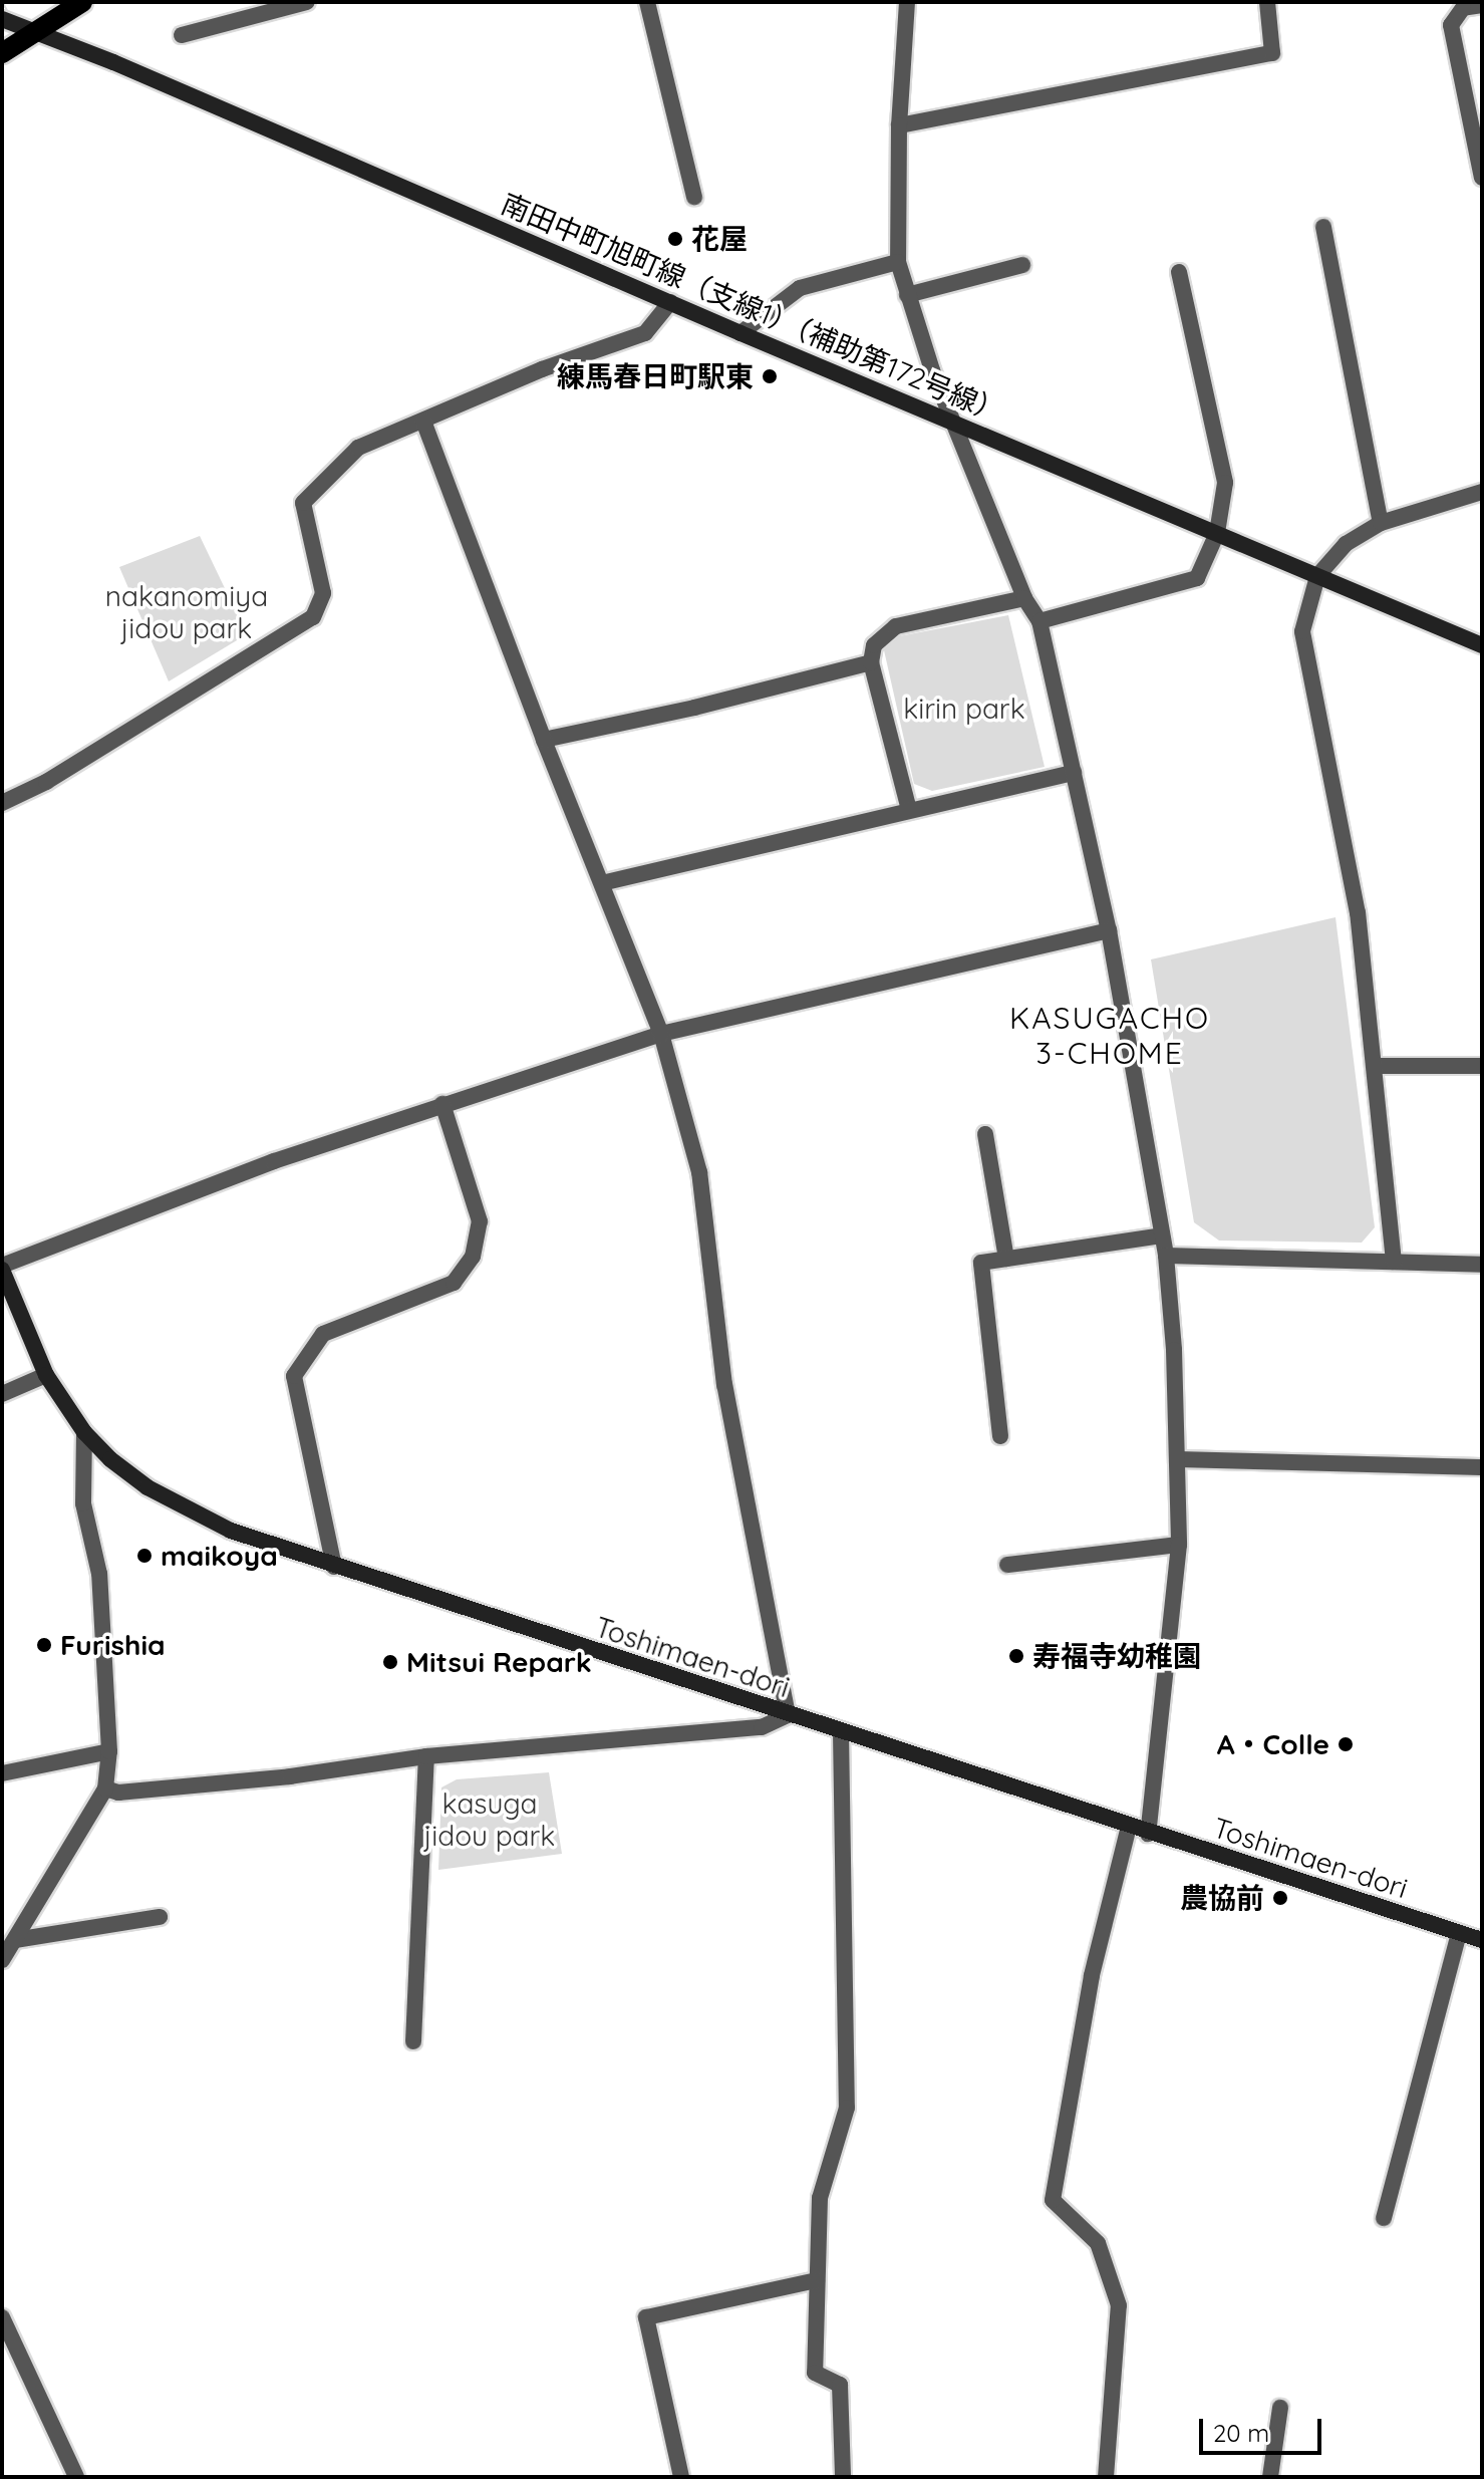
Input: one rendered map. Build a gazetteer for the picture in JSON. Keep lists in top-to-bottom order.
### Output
{
  "streets": {
    "street": ["南田中町旭町線（支線1）（補助第172号線）", "Toshimaen-dori"]
  },
  "districts": ["KASUGACHO 3-CHOME"],
  "parks": ["nakanomiya jidou park", "kirin park", "kasuga jidou park"],
  "places": [
    "花屋",
    "練馬春日町駅東",
    "maikoya",
    "Furishia",
    "寿福寺幼稚園",
    "Mitsui Repark",
    "A・Colle",
    "農協前"
  ],
  "scale_bar": "20 m"
}
